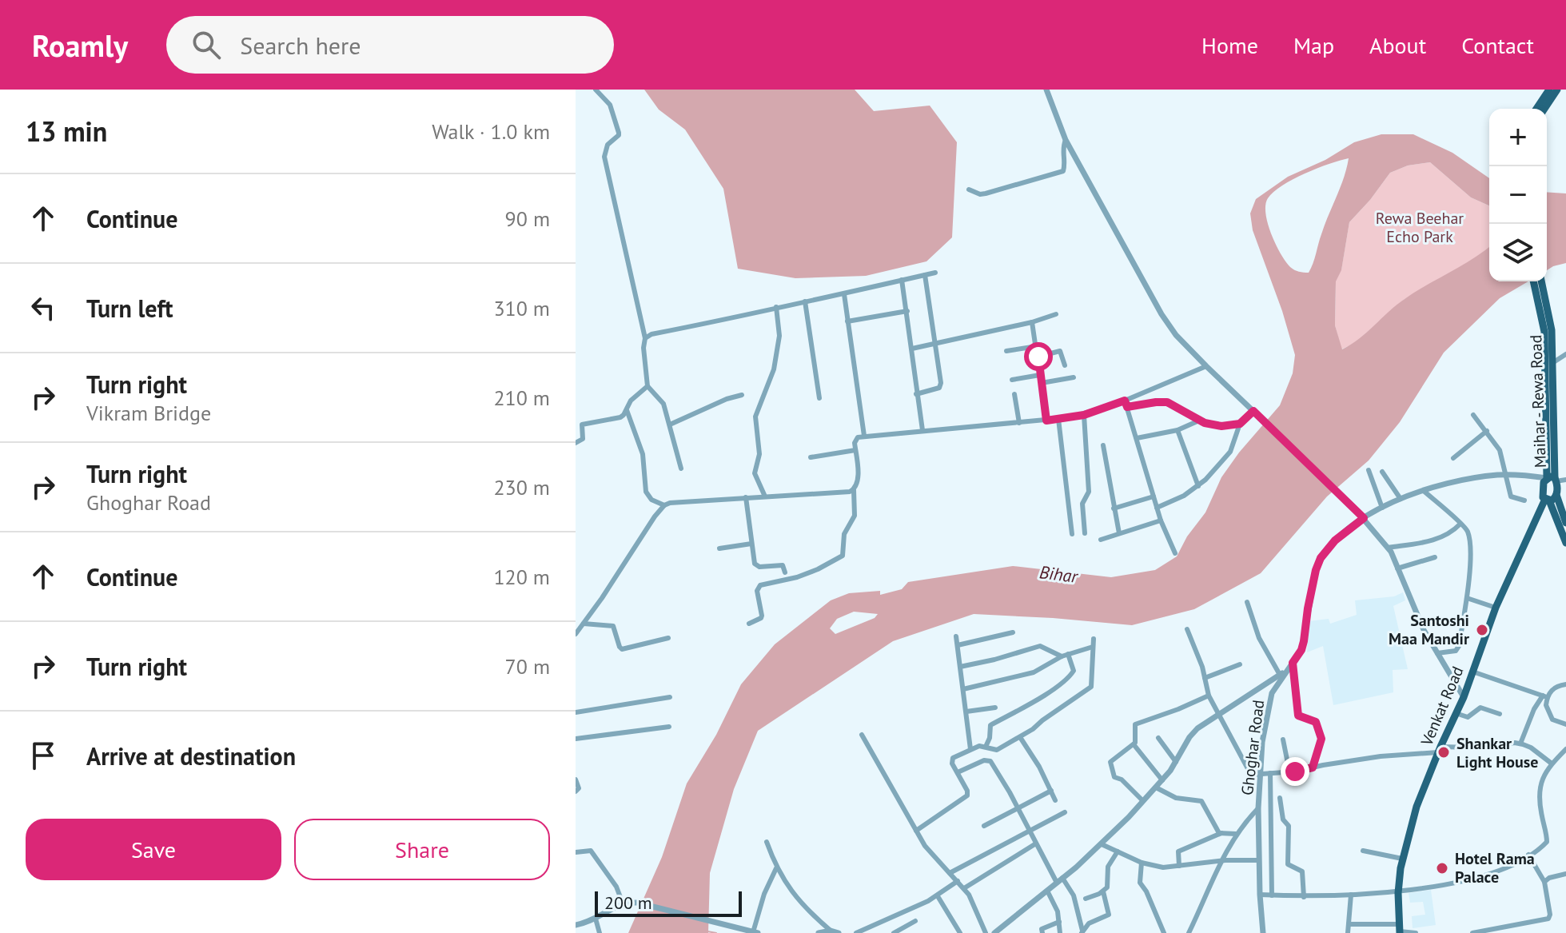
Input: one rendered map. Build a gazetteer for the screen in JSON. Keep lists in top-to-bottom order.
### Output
{
  "streets": {
    "main road": ["Maihar - Rewa Road", "Venkat Road"],
    "street": ["Ghoghar Road"]
  },
  "crossings": [
    ["Maihar - Rewa Road", "Venkat Road"],
    ["Maihar - Rewa Road", "Ghoghar Road"],
    ["Venkat Road", "Ghoghar Road"]
  ],
  "water": ["Bihar"],
  "parks": ["Rewa Beehar Echo Park"],
  "places": ["Santoshi Maa Mandir", "Shankar Light House", "Hotel Rama Palace"],
  "scale_bar": "200 m",
  "page": {
    "header": "Roamly",
    "search": "Search here",
    "nav": [
      "Home",
      "Map",
      "About",
      "Contact"
    ],
    "heading": ["13 min", "Walk · 1.0 km"],
    "map_buttons": ["+", "−"],
    "list": [
      ["Continue", "90 m"],
      ["Turn left", "310 m"],
      ["Turn right", "Vikram Bridge", "210 m"],
      ["Turn right", "Ghoghar Road", "230 m"],
      ["Continue", "120 m"],
      ["Turn right", "70 m"],
      "Arrive at destination"
    ],
    "buttons": ["Save", "Share"],
    "scale": "200 m"
  }
}
